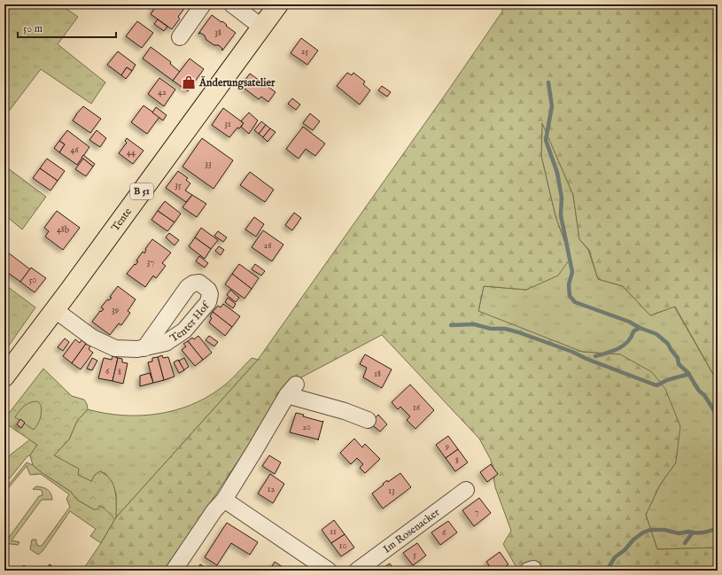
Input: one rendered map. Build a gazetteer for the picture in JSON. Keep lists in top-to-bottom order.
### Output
{
  "streets": {
    "main road": ["B 51", "Tente"],
    "street": ["Im Rosenacker"]
  },
  "places": {
    "shop": ["Änderungsatelier"]
  },
  "house_numbers": [
    "38",
    "25",
    "42",
    "31",
    "46",
    "44",
    "33",
    "35",
    "48b",
    "26",
    "37",
    "50",
    "39",
    "6",
    "8",
    "18",
    "16",
    "20",
    "9",
    "8",
    "12",
    "13",
    "7",
    "11",
    "6",
    "10",
    "5"
  ],
  "scale_bar": "50 m"
}
